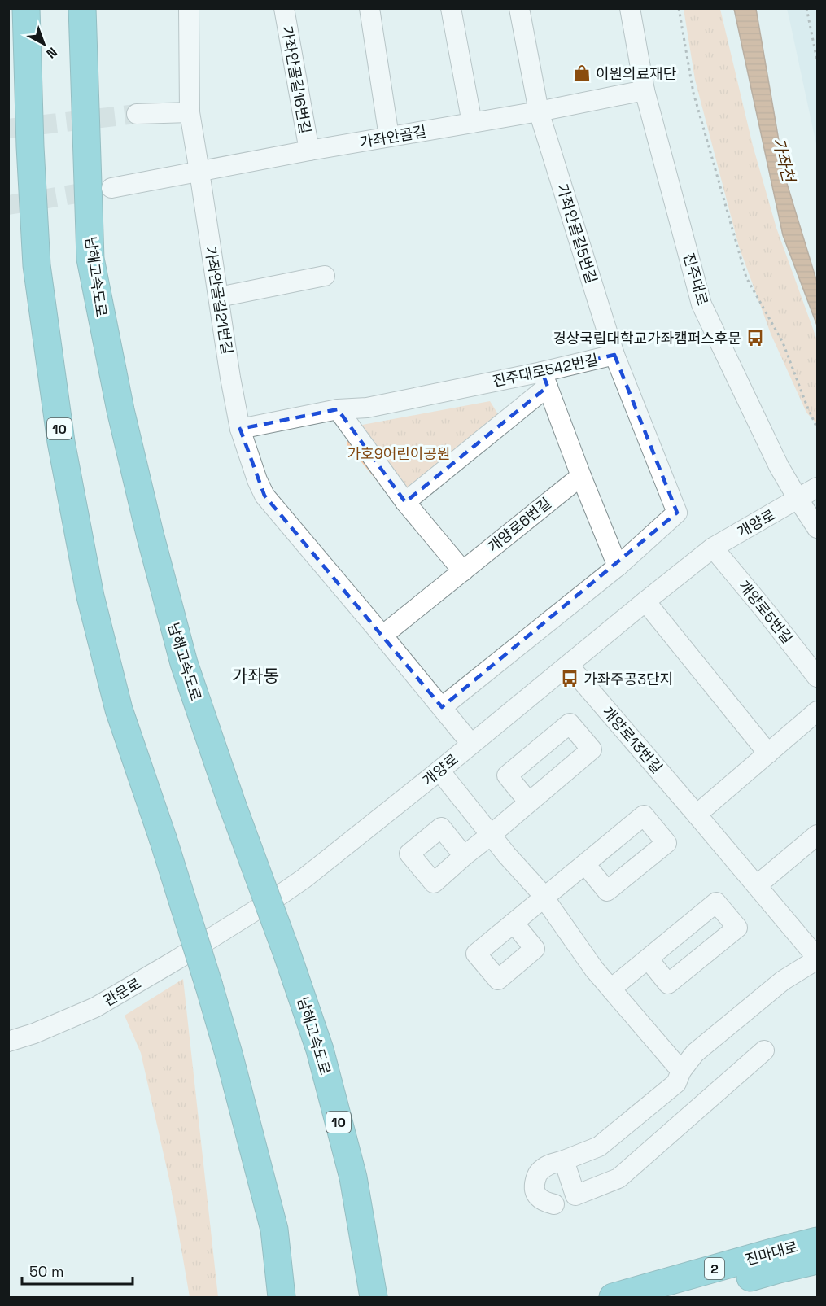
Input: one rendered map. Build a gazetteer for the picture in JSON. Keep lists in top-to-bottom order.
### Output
{
  "streets": {
    "highway": [
      "남해고속도로",
      "10",
      "진마대로",
      "2"
    ],
    "street": [
      "가좌안골길16번길",
      "가좌안골길",
      "가좌안골길5번길",
      "진주대로",
      "가좌안골길21번길",
      "진주대로542번길",
      "개양로",
      "개양로6번길",
      "개양로5번길",
      "개양로13번길",
      "관문로"
    ]
  },
  "crossings": [
    ["가좌안골길16번길", "가좌안골길"],
    ["가좌안골길", "가좌안골길5번길"],
    ["가좌안골길", "진주대로"],
    ["가좌안골길", "가좌안골길21번길"],
    ["가좌안골길5번길", "진주대로542번길"],
    ["진주대로", "개양로"],
    ["가좌안골길21번길", "진주대로542번길"],
    ["개양로", "개양로5번길"],
    ["개양로", "개양로13번길"],
    ["개양로", "관문로"]
  ],
  "districts": ["가좌동"],
  "water": ["가좌천"],
  "parks": ["가호9어린이공원"],
  "places": {
    "shop": ["이원의료재단"],
    "bus stop": ["경상국립대학교가좌캠퍼스후문", "가좌주공3단지"]
  },
  "scale_bar": "50 m",
  "north": "bottom right"
}
